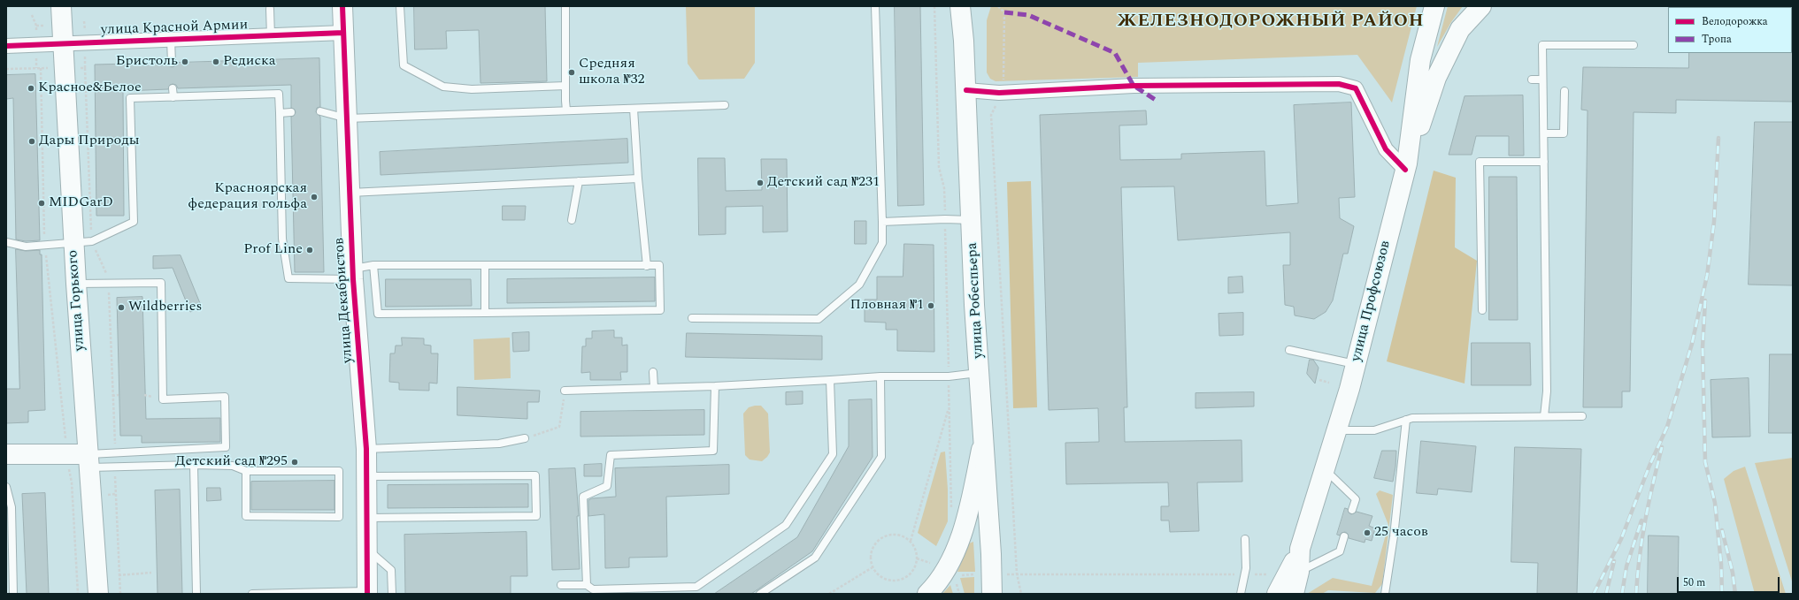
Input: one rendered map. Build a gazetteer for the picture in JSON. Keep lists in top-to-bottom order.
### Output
{
  "streets": {
    "main road": [
      "улица Горького",
      "улица Декабристов",
      "улица Робеспьера",
      "улица Профсоюзов"
    ],
    "street": ["улица Красной Армии"]
  },
  "crossings": [
    ["улица Красной Армии", "улица Горького"],
    ["улица Красной Армии", "улица Декабристов"]
  ],
  "districts": ["ЖЕЛЕЗНОДОРОЖНЫЙ РАЙОН"],
  "places": [
    "Бристоль",
    "Редиска",
    "Средняя школа №32",
    "Красное&Белое",
    "Дары Природы",
    "Детский сад №231",
    "Красноярская федерация гольфа",
    "MIDGarD",
    "Prof Line",
    "Пловная №1",
    "Wildberries",
    "Детский сад №295",
    "25 часов"
  ],
  "legend": ["Велодорожка", "Тропа"],
  "scale_bar": "50 m"
}
